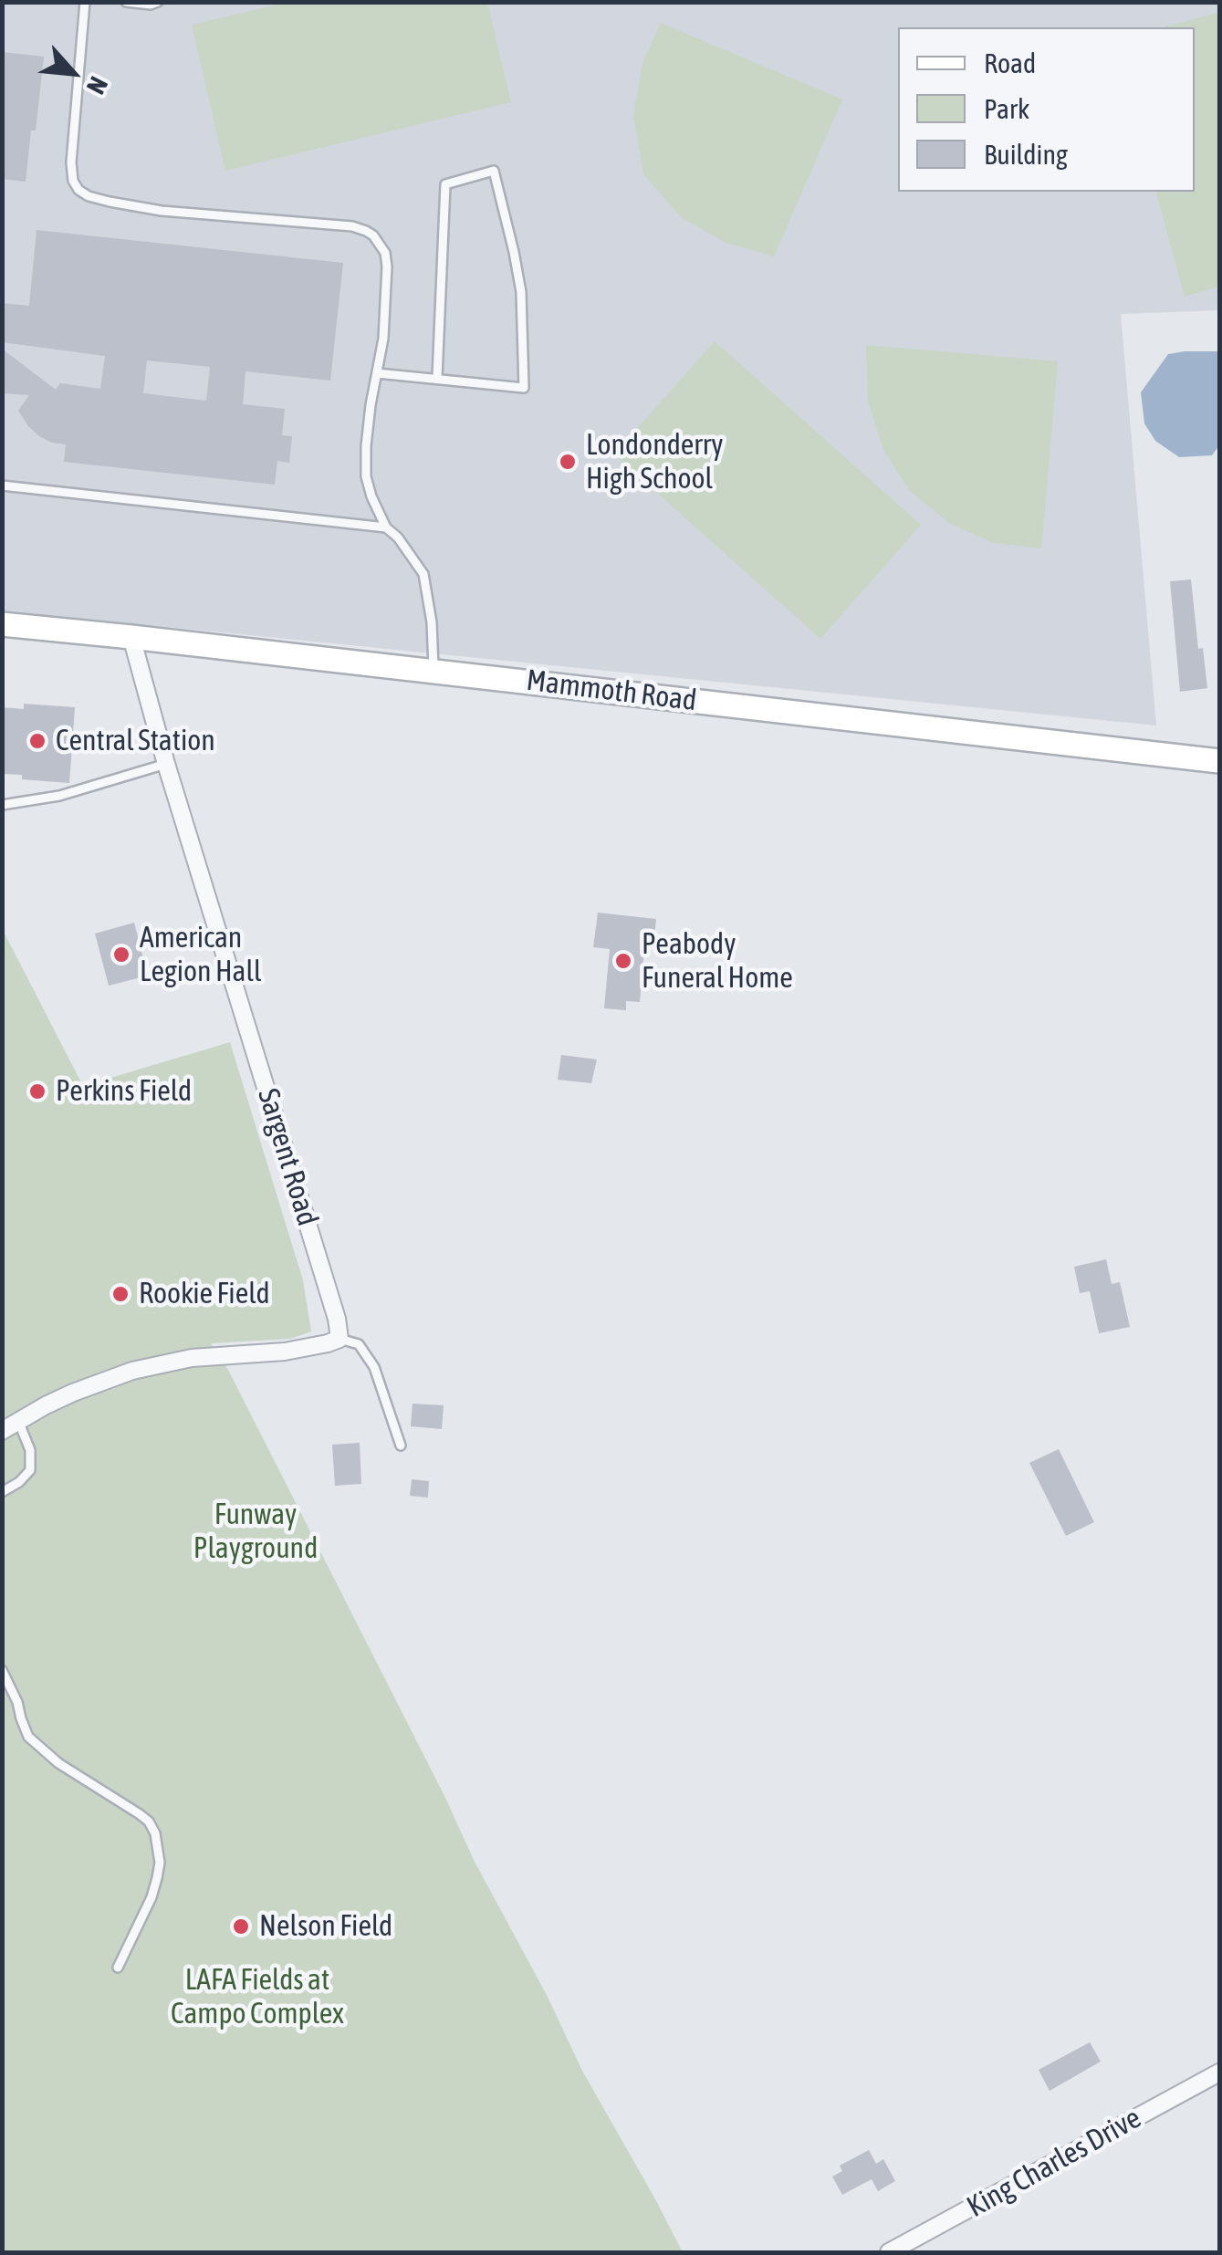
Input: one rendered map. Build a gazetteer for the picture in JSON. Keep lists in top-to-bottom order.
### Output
{
  "streets": {
    "main road": ["Mammoth Road"],
    "street": ["Sargent Road", "King Charles Drive"]
  },
  "crossings": [
    ["Mammoth Road", "Sargent Road"]
  ],
  "parks": ["Funway Playground", "LAFA Fields at Campo Complex"],
  "places": [
    "Londonderry High School",
    "Central Station",
    "American Legion Hall",
    "Peabody Funeral Home",
    "Perkins Field",
    "Rookie Field",
    "Nelson Field"
  ],
  "legend": ["Road", "Park", "Building"],
  "north": "bottom right"
}
